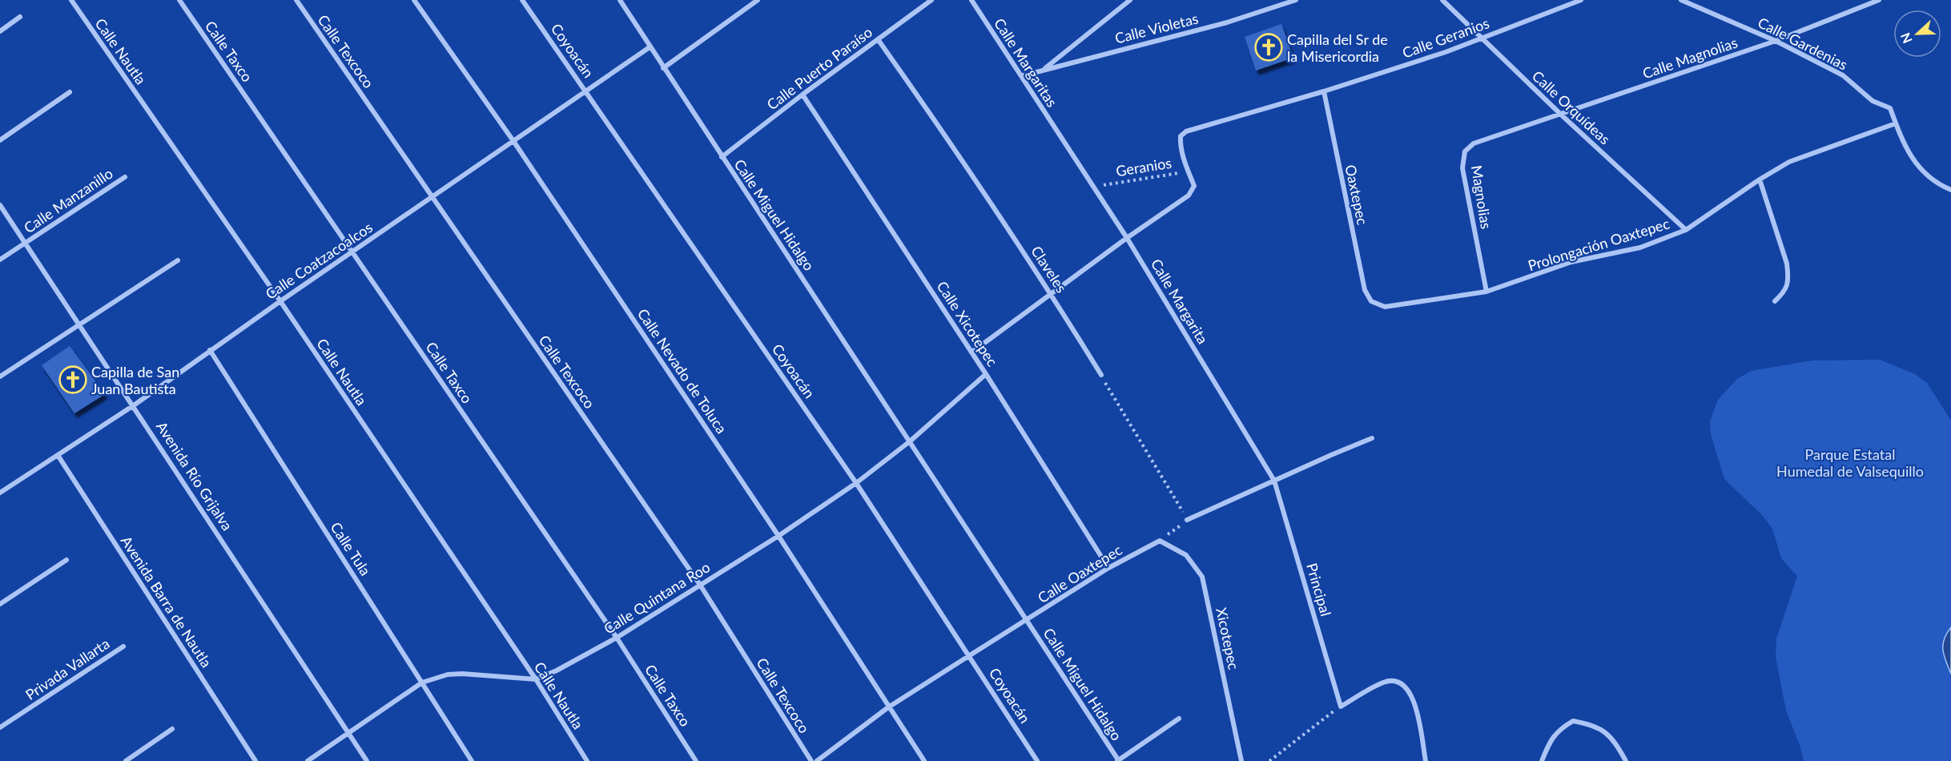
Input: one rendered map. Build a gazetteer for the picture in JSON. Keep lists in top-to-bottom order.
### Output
{
  "streets": {
    "street": [
      "Calle Violetas",
      "Calle Geranios",
      "Calle Gardenias",
      "Coyoacán",
      "Calle Nautla",
      "Calle Taxco",
      "Calle Texcoco",
      "Calle Magnolias",
      "Calle Margaritas",
      "Calle Puerto Paraíso",
      "Calle Orquídeas",
      "Geranios",
      "Oaxtepec",
      "Magnolias",
      "Calle Manzanillo",
      "Calle Miguel Hidalgo",
      "Prolongación Oaxtepec",
      "Calle Coatzacoalcos",
      "Claveles",
      "Calle Margarita",
      "Calle Xicotepec",
      "Calle Nevado de Toluca",
      "Avenida Río Grijalva",
      "Calle Tula",
      "Calle Oaxtepec",
      "Principal",
      "Calle Quintana Roo",
      "Avenida Barra de Nautla",
      "Xicotepec",
      "Privada Vallarta"
    ]
  },
  "crossings": [
    ["Calle Violetas", "Calle Margaritas"],
    ["Calle Geranios", "Calle Orquídeas"],
    ["Calle Geranios", "Geranios"],
    ["Calle Geranios", "Oaxtepec"],
    ["Calle Gardenias", "Calle Magnolias"],
    ["Calle Gardenias", "Prolongación Oaxtepec"],
    ["Coyoacán", "Calle Coatzacoalcos"],
    ["Coyoacán", "Calle Oaxtepec"],
    ["Coyoacán", "Calle Quintana Roo"],
    ["Calle Nautla", "Calle Coatzacoalcos"],
    ["Calle Nautla", "Calle Quintana Roo"],
    ["Calle Taxco", "Calle Coatzacoalcos"],
    ["Calle Taxco", "Calle Quintana Roo"],
    ["Calle Texcoco", "Calle Coatzacoalcos"],
    ["Calle Texcoco", "Calle Quintana Roo"],
    ["Calle Magnolias", "Calle Orquídeas"],
    ["Calle Magnolias", "Magnolias"],
    ["Calle Margaritas", "Calle Margarita"],
    ["Calle Puerto Paraíso", "Calle Miguel Hidalgo"],
    ["Calle Puerto Paraíso", "Claveles"],
    ["Calle Puerto Paraíso", "Calle Xicotepec"],
    ["Calle Orquídeas", "Magnolias"],
    ["Calle Orquídeas", "Prolongación Oaxtepec"],
    ["Geranios", "Calle Margarita"],
    ["Oaxtepec", "Prolongación Oaxtepec"],
    ["Magnolias", "Prolongación Oaxtepec"],
    ["Calle Manzanillo", "Avenida Río Grijalva"],
    ["Calle Miguel Hidalgo", "Calle Coatzacoalcos"],
    ["Calle Miguel Hidalgo", "Calle Oaxtepec"],
    ["Calle Miguel Hidalgo", "Calle Quintana Roo"],
    ["Calle Coatzacoalcos", "Calle Nevado de Toluca"],
    ["Calle Coatzacoalcos", "Avenida Río Grijalva"],
    ["Calle Coatzacoalcos", "Calle Tula"],
    ["Calle Coatzacoalcos", "Avenida Barra de Nautla"],
    ["Calle Margarita", "Principal"],
    ["Calle Xicotepec", "Calle Oaxtepec"],
    ["Calle Xicotepec", "Calle Quintana Roo"],
    ["Calle Nevado de Toluca", "Calle Oaxtepec"],
    ["Calle Nevado de Toluca", "Calle Quintana Roo"],
    ["Avenida Río Grijalva", "Calle Quintana Roo"],
    ["Calle Tula", "Calle Quintana Roo"],
    ["Calle Oaxtepec", "Xicotepec"]
  ],
  "parks": ["Parque Estatal Humedal de Valsequillo"],
  "places": {
    "church": ["Capilla del Sr de la Misericordia", "Capilla de San Juan Bautista"]
  },
  "north": "left"
}
